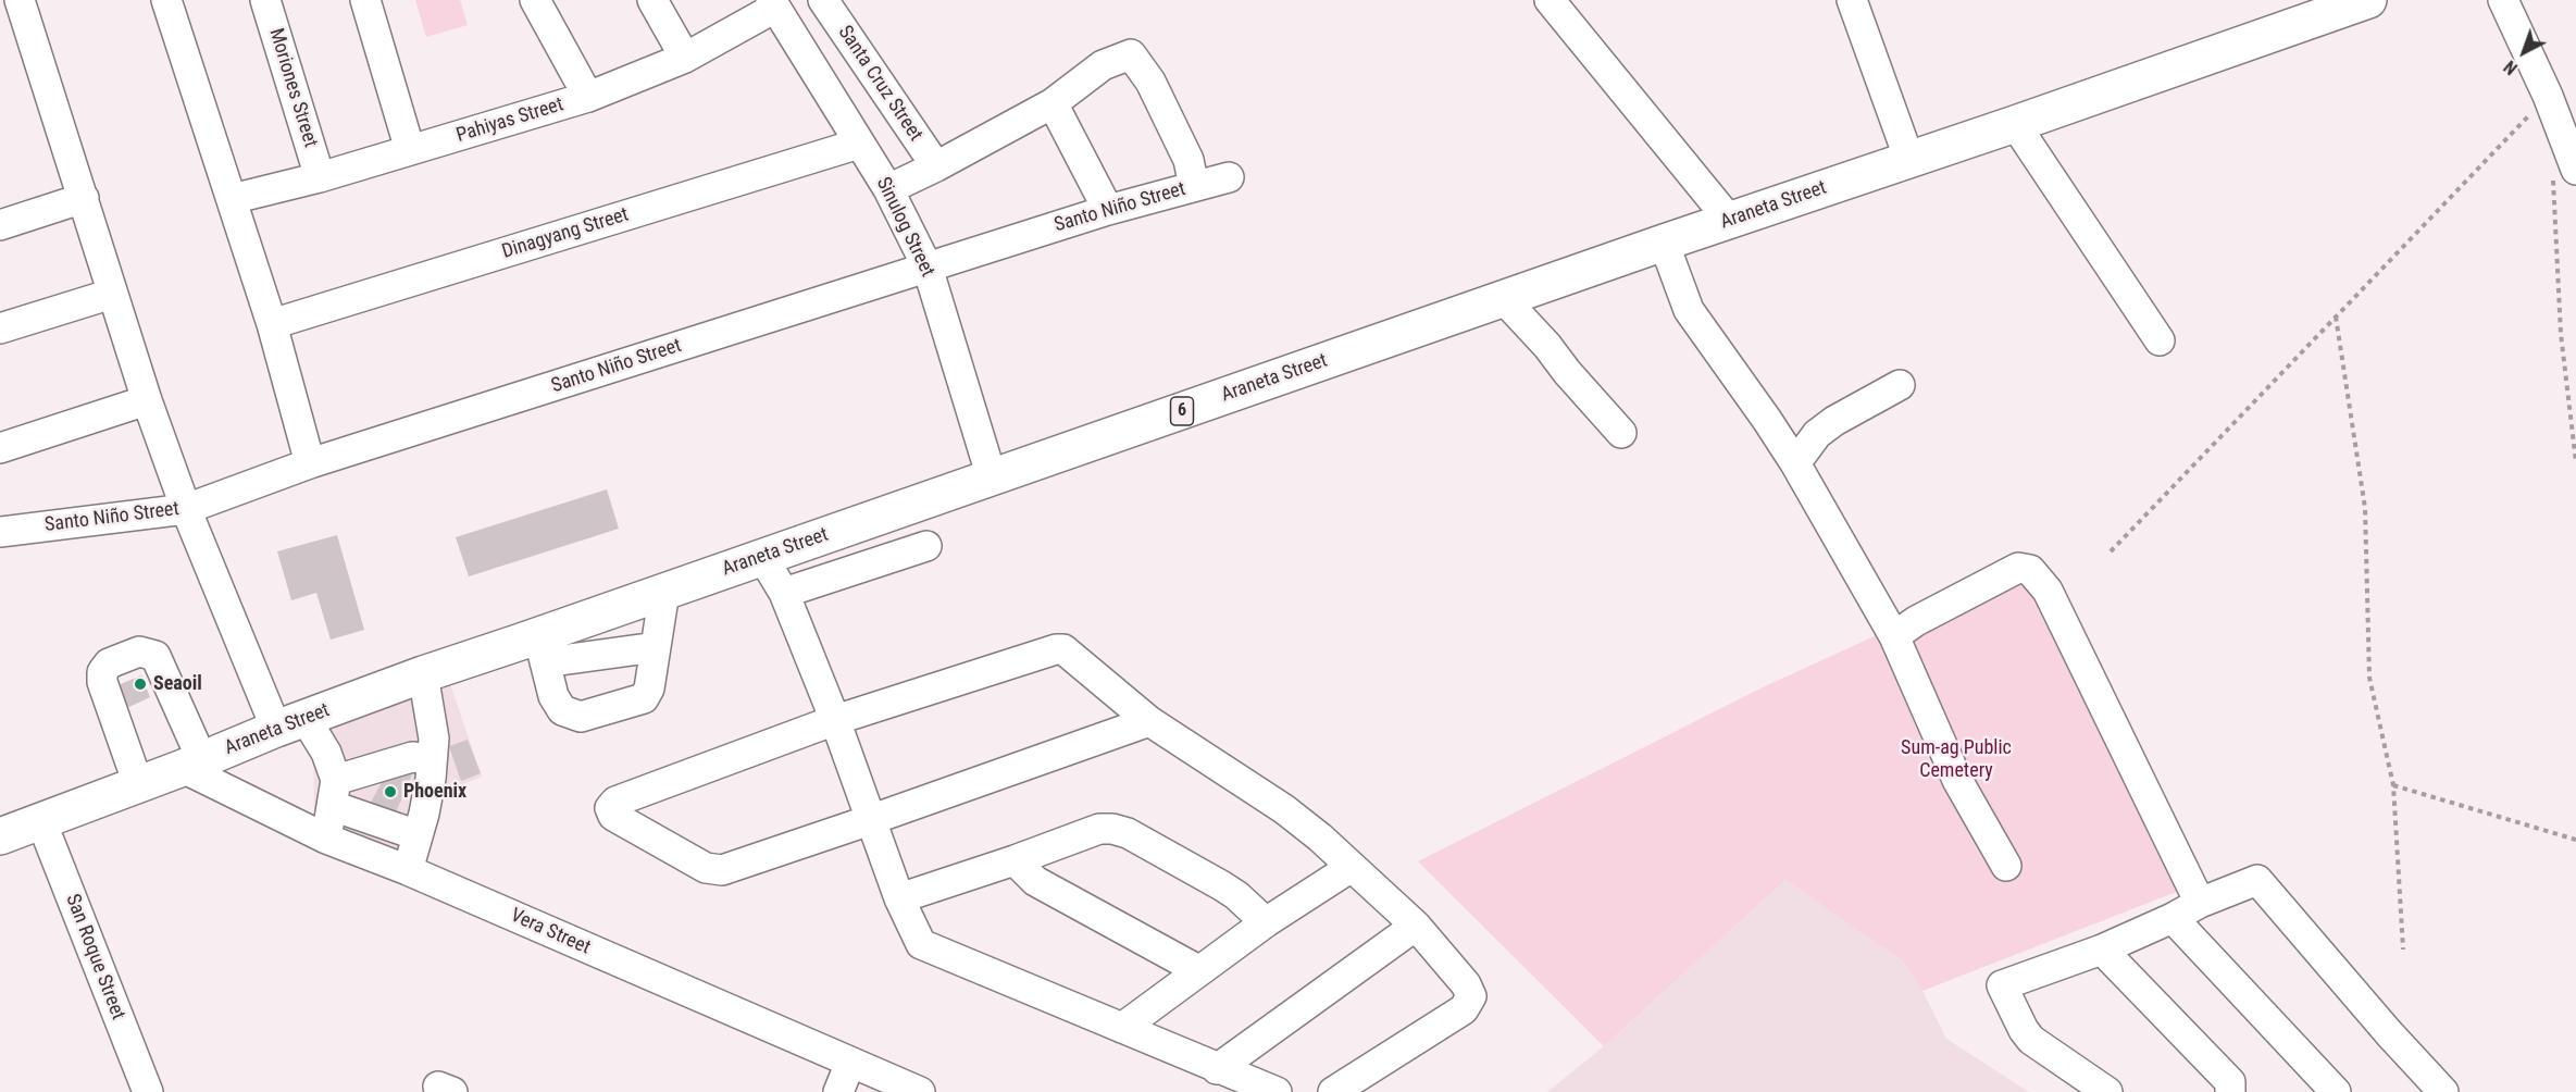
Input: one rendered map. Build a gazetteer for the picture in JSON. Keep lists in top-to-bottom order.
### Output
{
  "streets": {
    "highway": ["Araneta Street", "6"],
    "street": [
      "Santa Cruz Street",
      "Moriones Street",
      "Pahiyas Street",
      "Santo Niño Street",
      "Sinulog Street",
      "Dinagyang Street",
      "Vera Street",
      "San Roque Street"
    ]
  },
  "crossings": [
    ["Moriones Street", "Pahiyas Street"],
    ["Pahiyas Street", "Sinulog Street"],
    ["Araneta Street", "Sinulog Street"],
    ["Araneta Street", "Vera Street"],
    ["Araneta Street", "San Roque Street"],
    ["Santo Niño Street", "Sinulog Street"],
    ["Sinulog Street", "Dinagyang Street"]
  ],
  "parks": ["Sum-ag Public Cemetery"],
  "places": ["Seaoil", "Phoenix"],
  "north": "bottom left"
}
